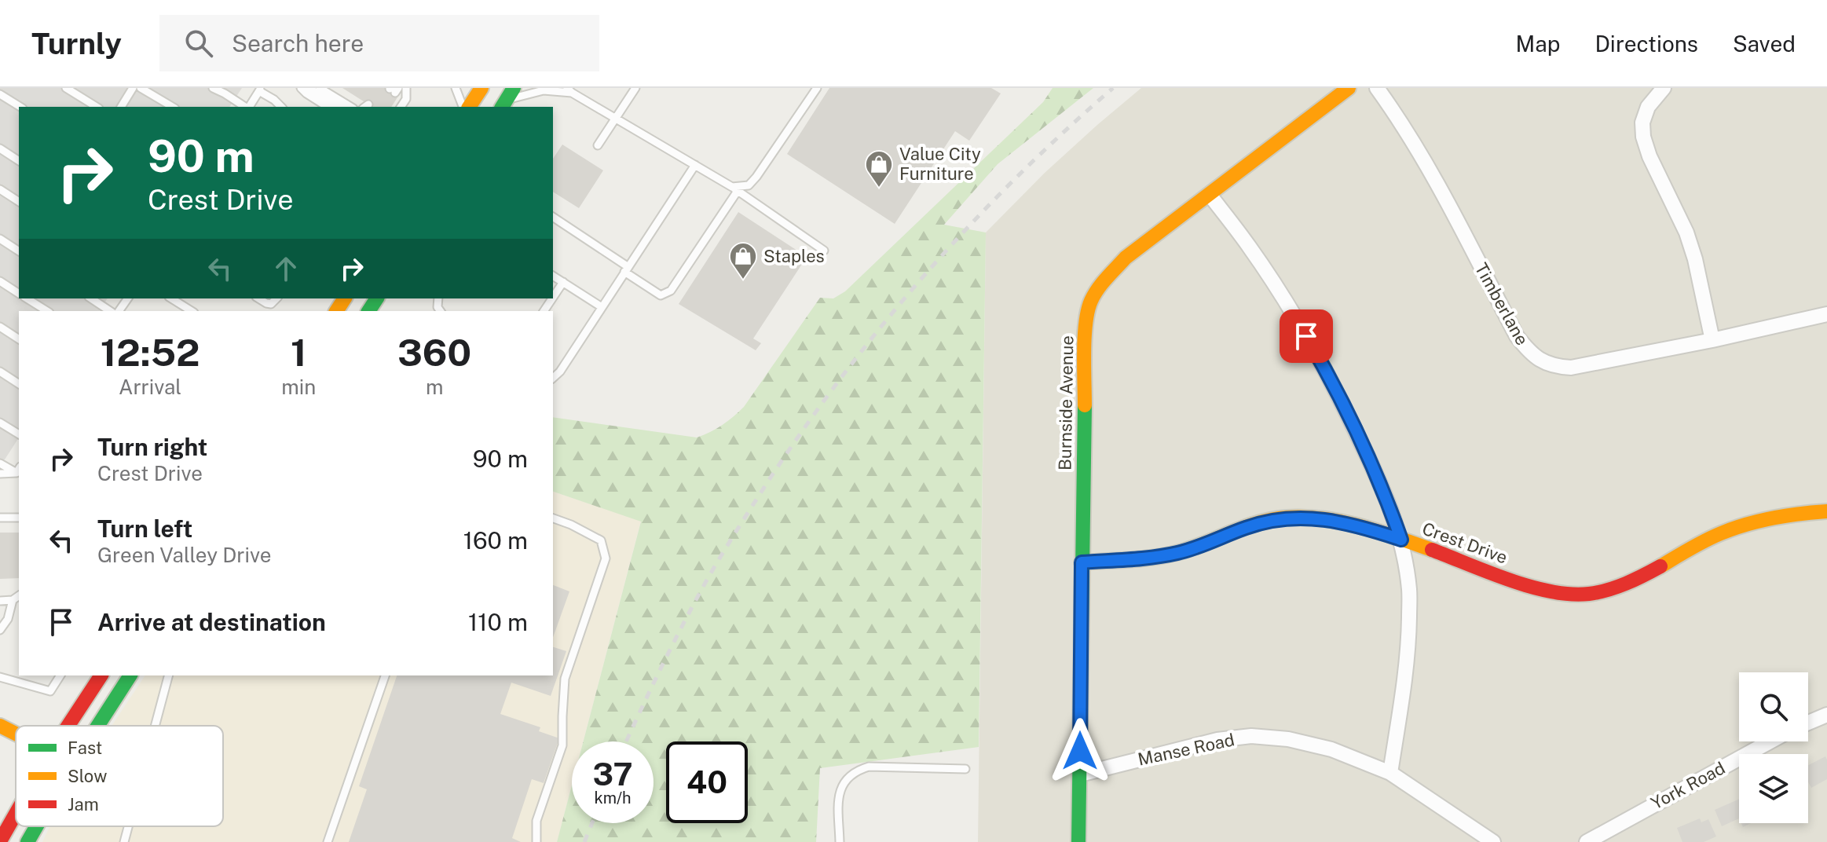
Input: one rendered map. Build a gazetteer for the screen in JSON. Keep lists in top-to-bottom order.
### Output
{
  "streets": {
    "street": [
      "Timberlane",
      "Burnside Avenue",
      "Crest Drive",
      "Manse Road",
      "York Road"
    ]
  },
  "crossings": [
    ["Burnside Avenue", "Crest Drive"],
    ["Burnside Avenue", "Manse Road"]
  ],
  "places": {
    "shop": ["Value City Furniture", "Staples"]
  },
  "legend": ["Fast", "Slow", "Jam"],
  "page": {
    "header": "Turnly",
    "search": "Search here",
    "nav": ["Map", "Directions", "Saved"],
    "turn": ["90 m", "Crest Drive"],
    "eta": [
      "12:52",
      "Arrival",
      "1",
      "min",
      "360",
      "m"
    ],
    "list": [
      {
        "name": "Turn right",
        "note": "Crest Drive",
        "value": "90 m"
      },
      {
        "name": "Turn left",
        "note": "Green Valley Drive",
        "value": "160 m"
      },
      {
        "name": "Arrive at destination",
        "value": "110 m"
      }
    ],
    "speed": "37 km/h",
    "limit": "40"
  }
}
